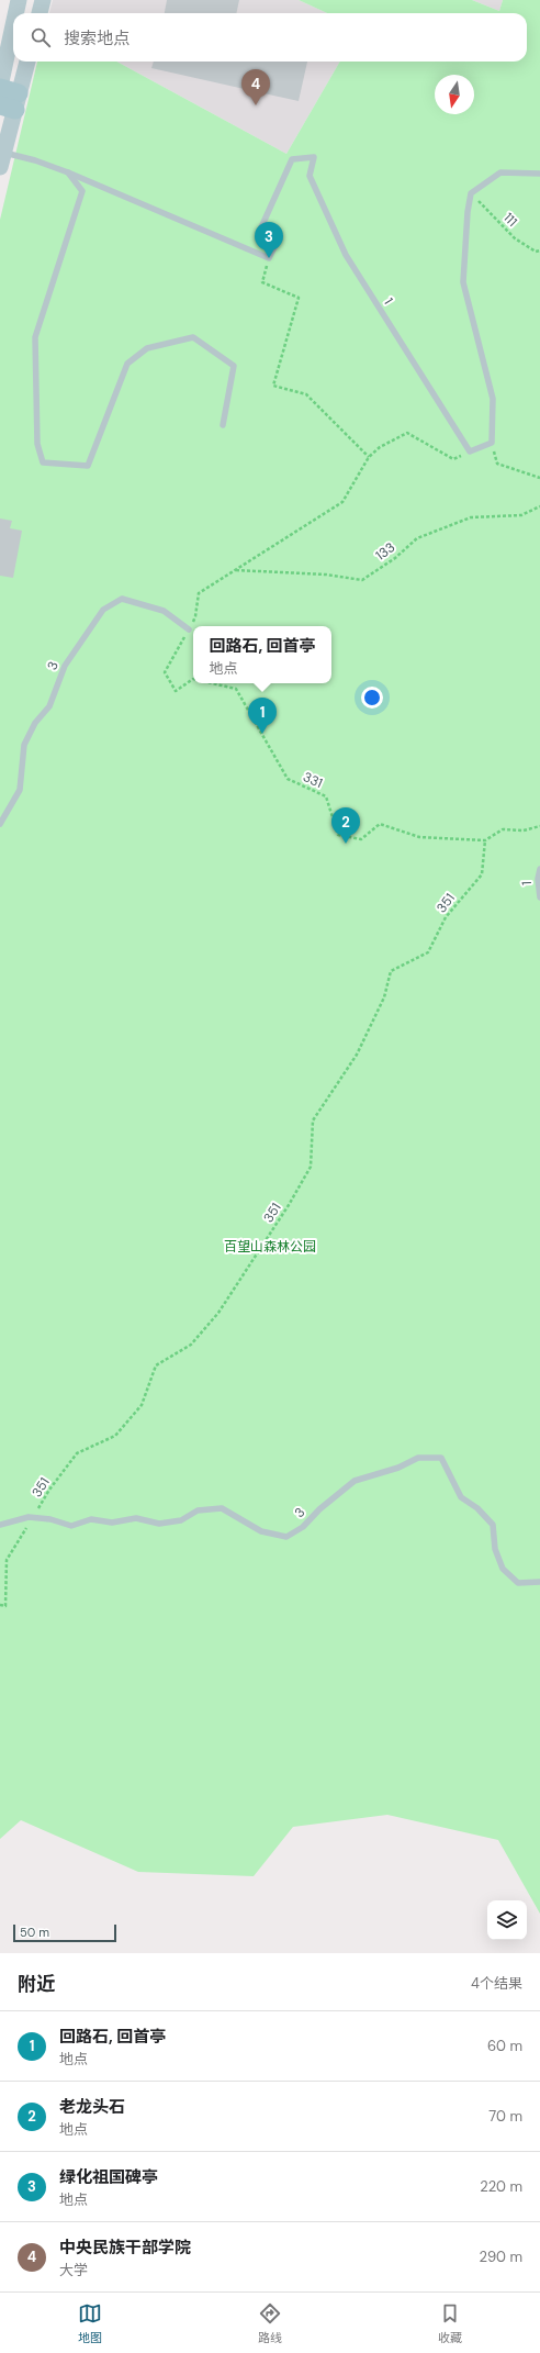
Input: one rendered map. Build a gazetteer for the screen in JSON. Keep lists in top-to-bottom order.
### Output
{
  "streets": {
    "lane": ["1", "3"],
    "path": [
      "111",
      "133",
      "331",
      "351"
    ]
  },
  "crossings": [
    ["3", "331"],
    ["3", "351"],
    ["331", "351"]
  ],
  "parks": ["百望山森林公园"],
  "scale_bar": "50 m",
  "north": "bottom",
  "page": {
    "search": "搜索地点",
    "pins": [
      "4",
      "3",
      "1",
      "2"
    ],
    "popup": ["回路石, 回首亭", "地点"],
    "scale": "50 m",
    "heading": ["附近", "4个结果"],
    "list": [
      {
        "mark": "1",
        "name": "回路石, 回首亭",
        "note": "地点",
        "value": "60 m"
      },
      {
        "mark": "2",
        "name": "老龙头石",
        "note": "地点",
        "value": "70 m"
      },
      {
        "mark": "3",
        "name": "绿化祖国碑亭",
        "note": "地点",
        "value": "220 m"
      },
      {
        "mark": "4",
        "name": "中央民族干部学院",
        "note": "大学",
        "value": "290 m"
      }
    ],
    "nav": ["地图", "路线", "收藏"]
  }
}
